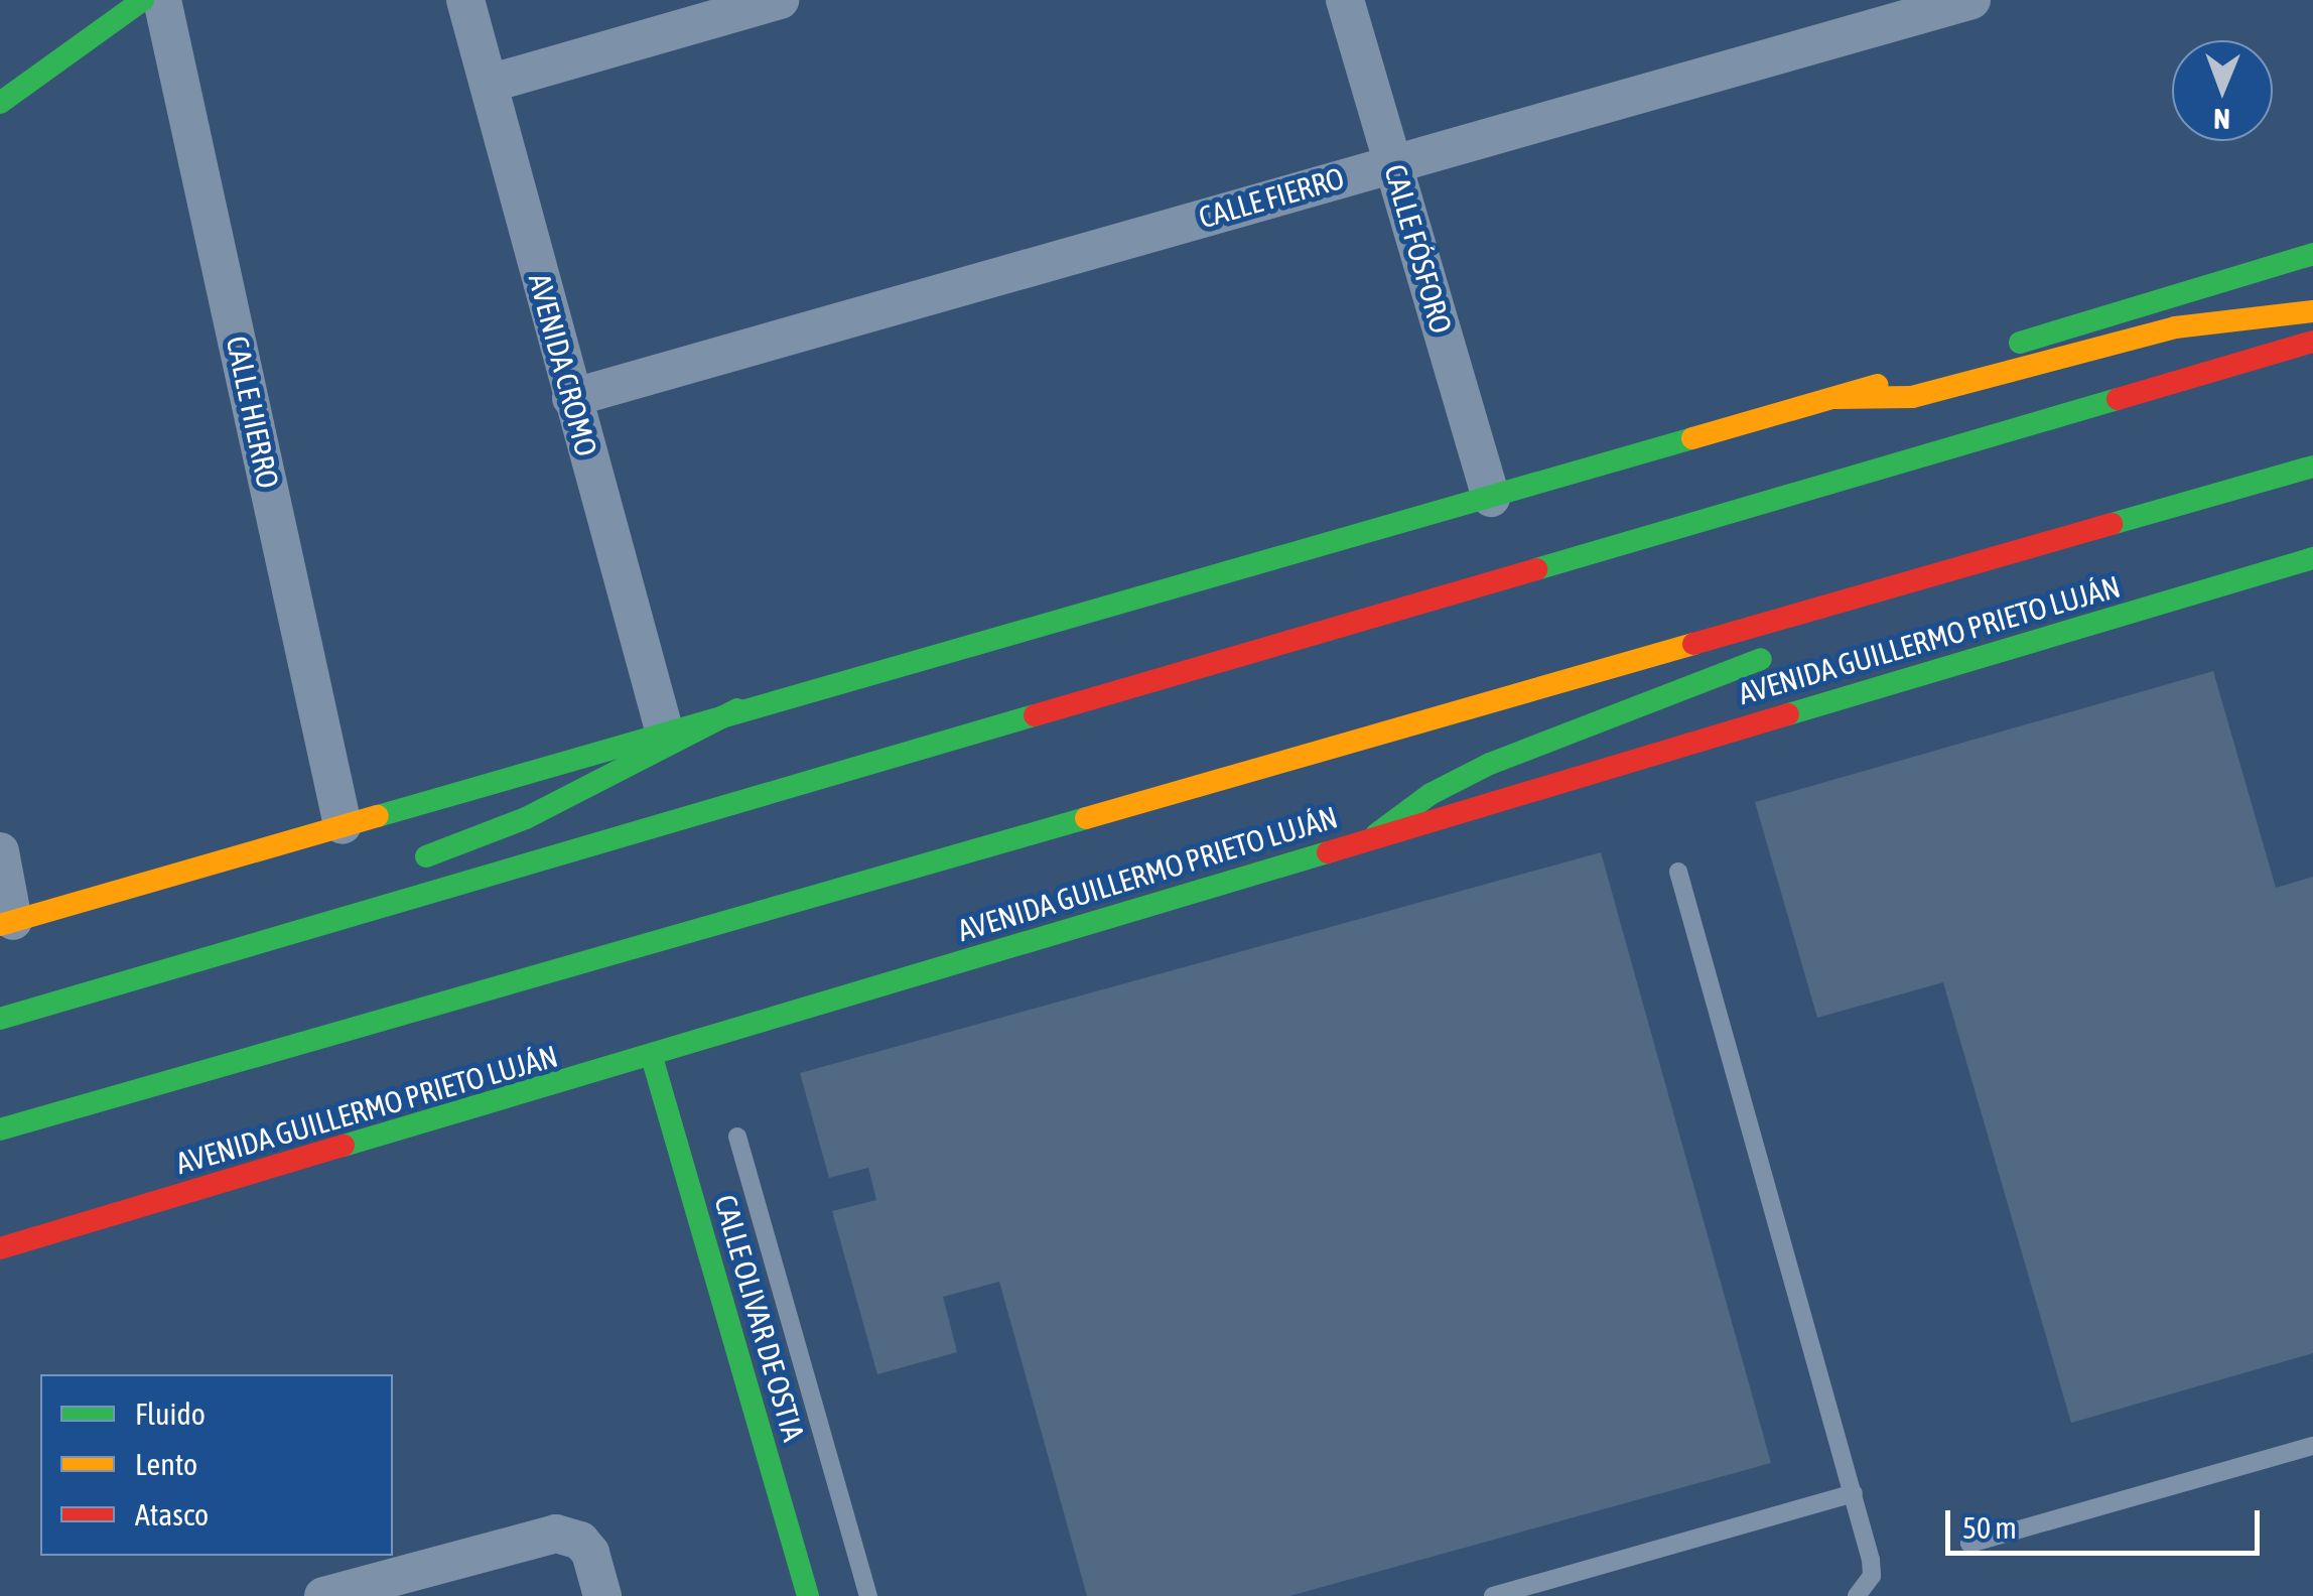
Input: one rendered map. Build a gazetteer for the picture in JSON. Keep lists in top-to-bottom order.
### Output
{
  "streets": {
    "main road": ["AVENIDA GUILLERMO PRIETO LUJÁN", "CALLE OLIVAR DE OSTIA"],
    "street": [
      "CALLE FIERRO",
      "CALLE FÓSFORO",
      "AVENIDA CROMO",
      "CALLE HIERRO"
    ]
  },
  "crossings": [
    ["CALLE FIERRO", "CALLE FÓSFORO"],
    ["CALLE FIERRO", "AVENIDA CROMO"],
    ["AVENIDA GUILLERMO PRIETO LUJÁN", "CALLE OLIVAR DE OSTIA"]
  ],
  "legend": ["Fluido", "Lento", "Atasco"],
  "scale_bar": "50 m",
  "north": "bottom"
}
